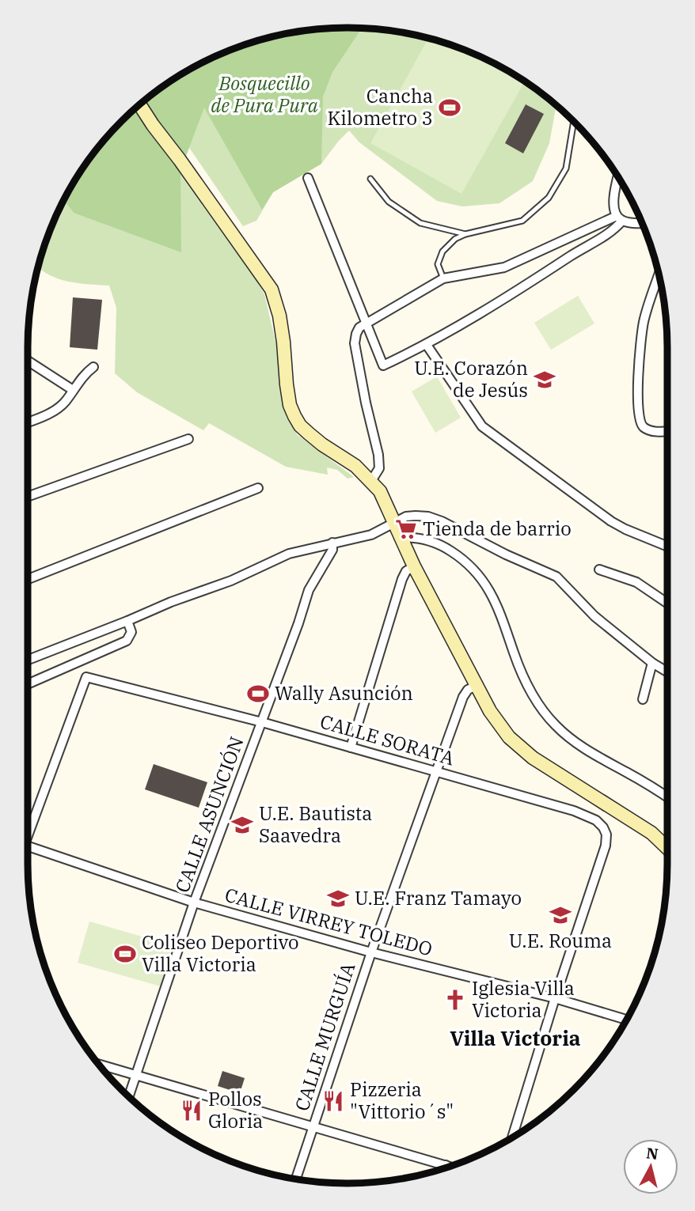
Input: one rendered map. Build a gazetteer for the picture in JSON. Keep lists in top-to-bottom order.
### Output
{
  "streets": {
    "street": [
      "CALLE SORATA",
      "CALLE ASUNCIÓN",
      "CALLE VIRREY TOLEDO",
      "CALLE MURGUÍA"
    ]
  },
  "crossings": [
    ["CALLE SORATA", "CALLE ASUNCIÓN"],
    ["CALLE SORATA", "CALLE VIRREY TOLEDO"],
    ["CALLE SORATA", "CALLE MURGUÍA"],
    ["CALLE ASUNCIÓN", "CALLE VIRREY TOLEDO"],
    ["CALLE VIRREY TOLEDO", "CALLE MURGUÍA"]
  ],
  "districts": ["Villa Victoria"],
  "parks": ["Bosquecillo de Pura Pura"],
  "places": {
    "sports": ["Cancha Kilometro 3", "Wally Asunción", "Coliseo Deportivo Villa Victoria"],
    "school or university": [
      "U.E. Corazón de Jesús",
      "U.E. Bautista Saavedra",
      "U.E. Franz Tamayo",
      "U.E. Rouma"
    ],
    "supermarket": ["Tienda de barrio"],
    "church": ["Iglesia Villa Victoria"],
    "restaurant": ["Pizzeria \"Vittorio´s\"", "Pollos Gloria"]
  },
  "north": "top"
}
